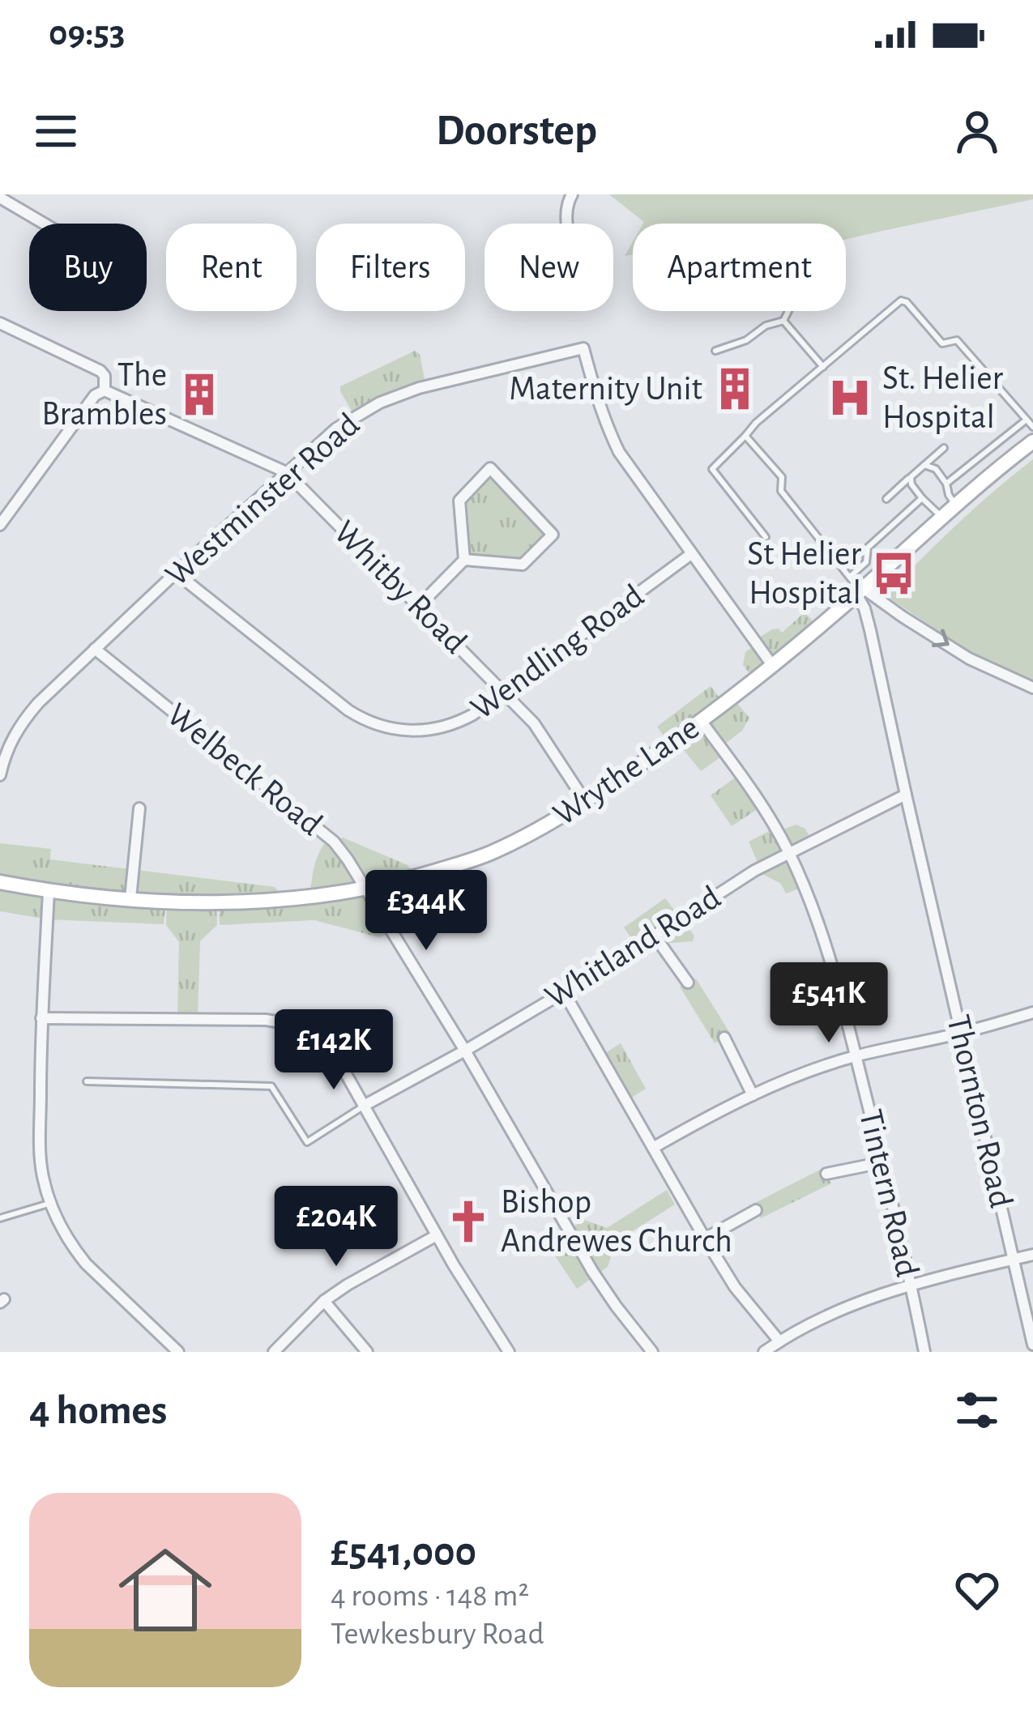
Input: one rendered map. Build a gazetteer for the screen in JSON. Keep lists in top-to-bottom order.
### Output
{
  "streets": {
    "main road": ["Wrythe Lane"],
    "street": [
      "Westminster Road",
      "Whitby Road",
      "Wendling Road",
      "Welbeck Road",
      "Whitland Road",
      "Thornton Road",
      "Tintern Road"
    ]
  },
  "crossings": [
    ["Westminster Road", "Whitby Road"],
    ["Westminster Road", "Wendling Road"],
    ["Westminster Road", "Welbeck Road"],
    ["Westminster Road", "Wrythe Lane"],
    ["Whitby Road", "Wendling Road"],
    ["Whitby Road", "Wrythe Lane"],
    ["Welbeck Road", "Wrythe Lane"],
    ["Welbeck Road", "Whitland Road"],
    ["Wrythe Lane", "Thornton Road"],
    ["Wrythe Lane", "Tintern Road"],
    ["Whitland Road", "Thornton Road"],
    ["Whitland Road", "Tintern Road"]
  ],
  "places": {
    "building": ["Maternity Unit", "The Brambles"],
    "hospital": ["St. Helier Hospital"],
    "bus stop": ["St Helier Hospital"],
    "church": ["Bishop Andrewes Church"]
  },
  "page": {
    "status": "09:53",
    "header": "Doorstep",
    "chip": [
      "Buy",
      "Rent",
      "Filters",
      "New",
      "Apartment"
    ],
    "price": [
      "£344K",
      "£541K",
      "£142K",
      "£204K"
    ],
    "heading": "4 homes",
    "list": [
      {
        "name": "£541,000",
        "note": "4 rooms · 148 m² · Tewkesbury Road"
      }
    ]
  }
}
